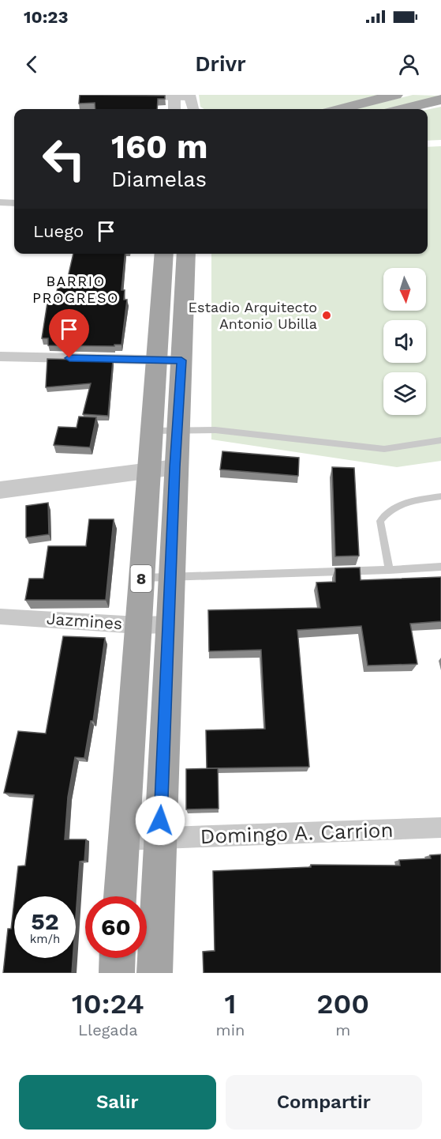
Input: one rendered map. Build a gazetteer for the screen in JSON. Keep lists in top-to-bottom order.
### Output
{
  "streets": {
    "main road": ["8"],
    "street": ["Jazmines", "Domingo A. Carrion"]
  },
  "crossings": [
    ["8", "Jazmines"],
    ["8", "Domingo A. Carrion"]
  ],
  "districts": ["BARRIO PROGRESO"],
  "places": ["Estadio Arquitecto Antonio Ubilla"],
  "north": "bottom",
  "page": {
    "status": "10:23",
    "header": "Drivr",
    "turn": ["160 m", "Diamelas"],
    "then": "Luego",
    "speed": "52 km/h",
    "limit": "60",
    "eta": [
      "10:24",
      "Llegada",
      "1",
      "min",
      "200",
      "m"
    ],
    "buttons": ["Salir", "Compartir"]
  }
}
